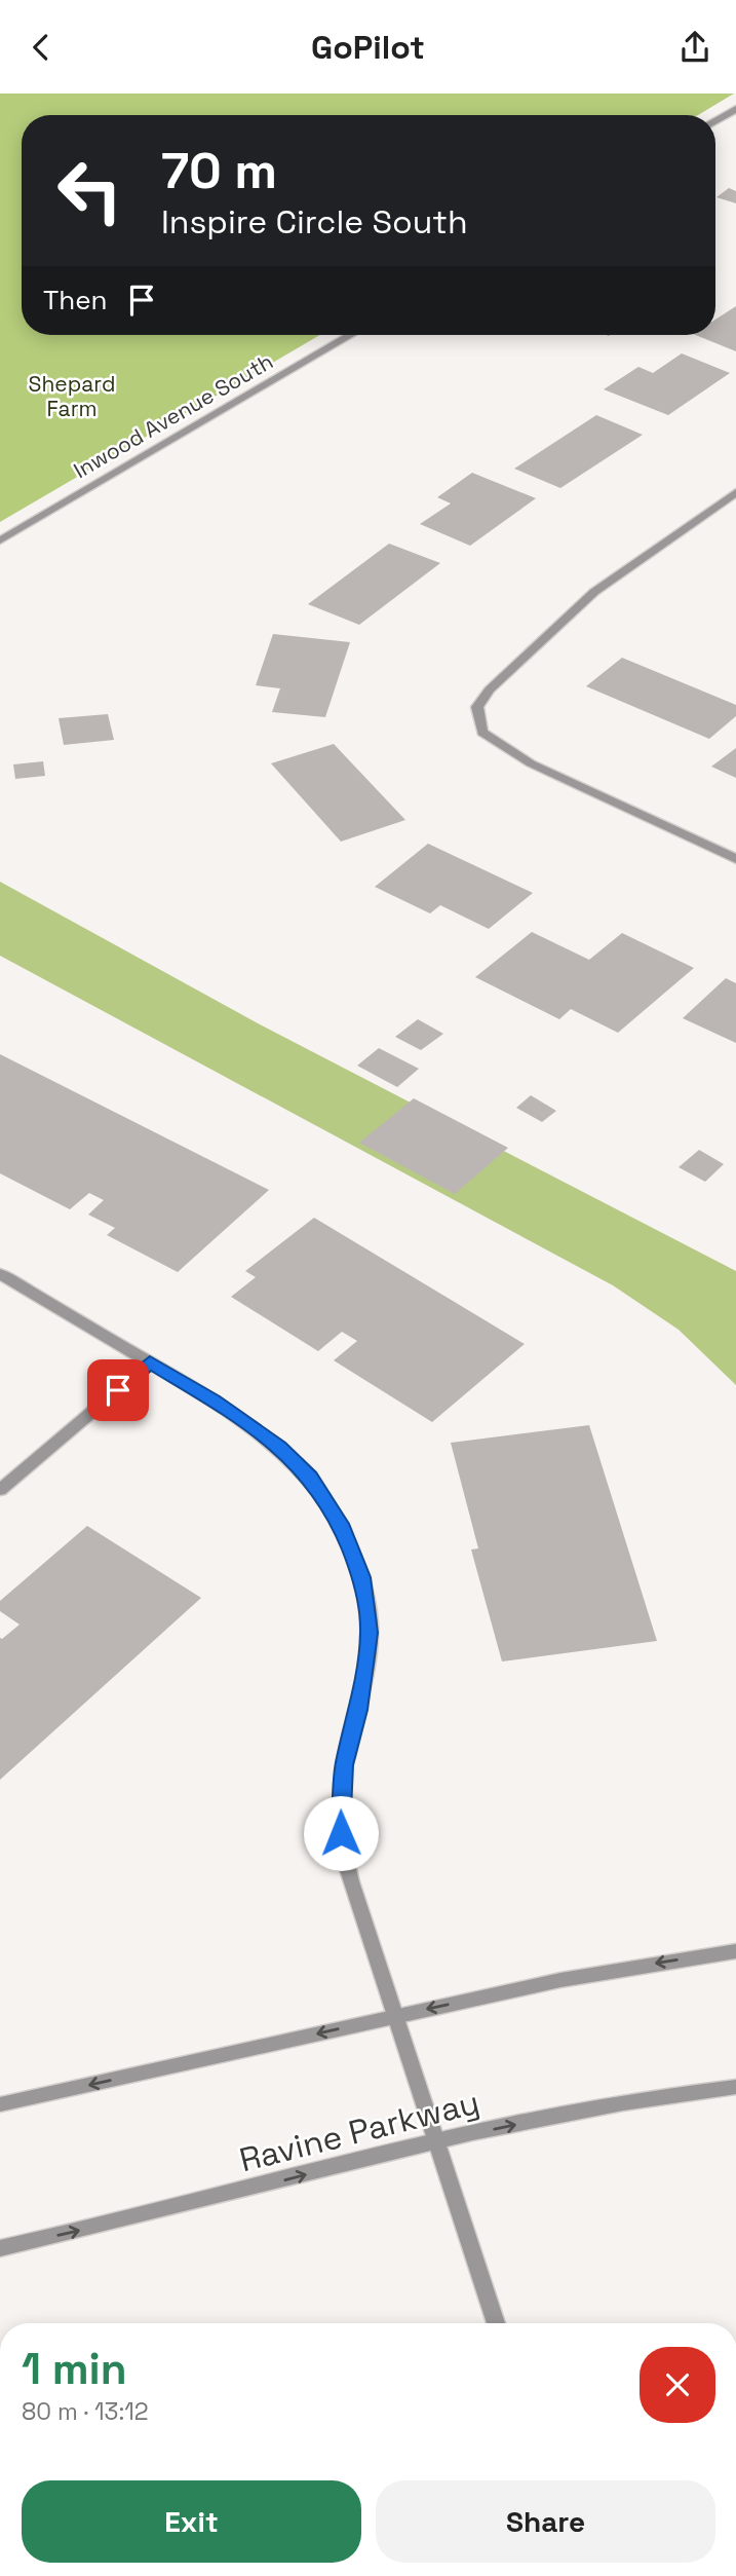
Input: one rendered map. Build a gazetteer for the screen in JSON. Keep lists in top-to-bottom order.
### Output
{
  "streets": {
    "street": ["Inwood Avenue South", "Ravine Parkway"]
  },
  "one_way": ["Ravine Parkway"],
  "parks": ["Shepard Farm"],
  "page": {
    "header": "GoPilot",
    "turn": ["70 m", "Inspire Circle South"],
    "then": "Then",
    "heading": ["1 min", "80 m · 13:12"],
    "buttons": ["Exit", "Share"]
  }
}
